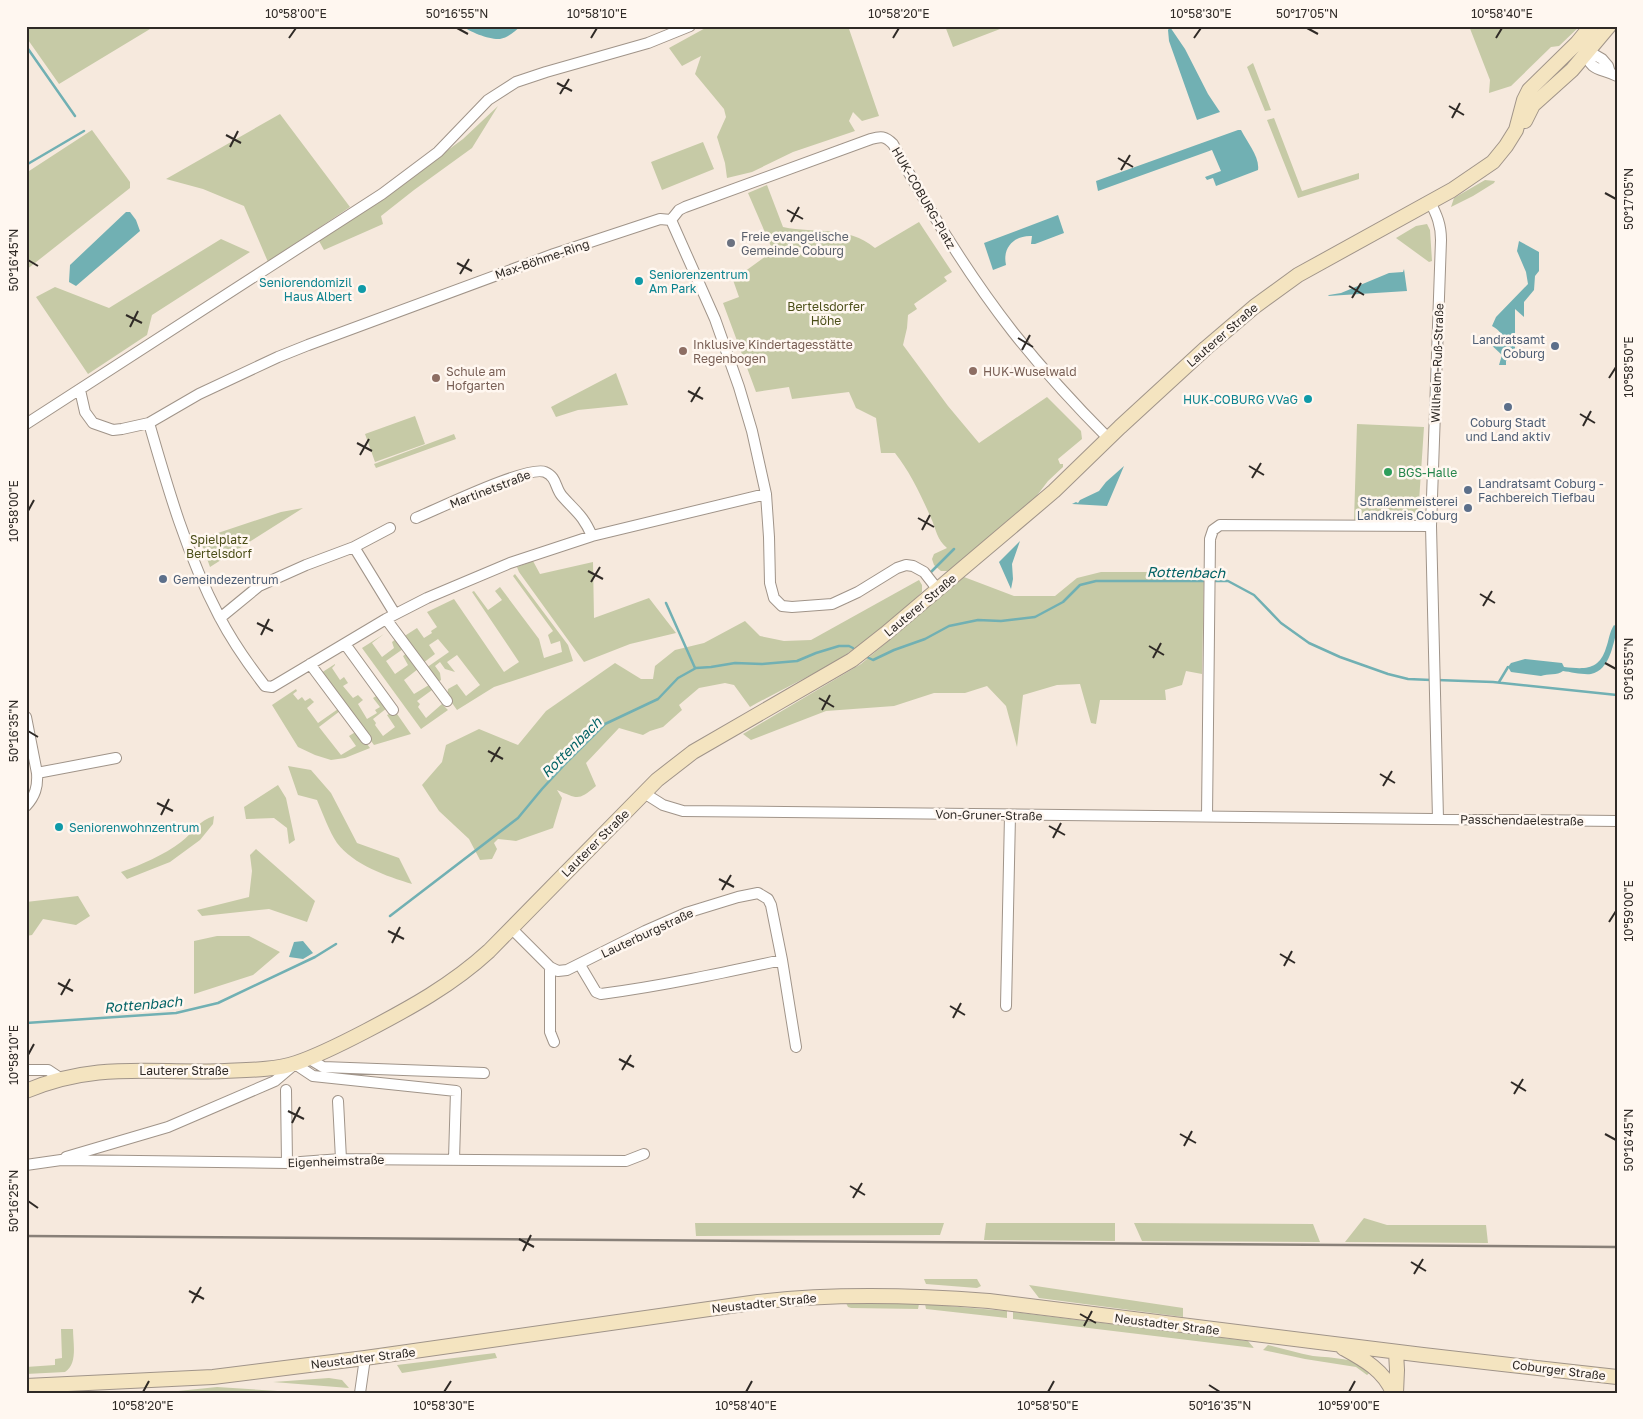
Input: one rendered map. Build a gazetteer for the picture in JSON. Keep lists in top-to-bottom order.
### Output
{
  "streets": {
    "street": [
      "HUK-COBURG-Platz",
      "Max-Böhme-Ring",
      "Lauterer Straße",
      "Willhelm-Ruß-Straße",
      "Martinetstraße",
      "Von-Gruner-Straße",
      "Passchendaelestraße",
      "Lauterburgstraße",
      "Eigenheimstraße",
      "Neustadter Straße",
      "Coburger Straße"
    ]
  },
  "crossings": [
    ["HUK-COBURG-Platz", "Max-Böhme-Ring"],
    ["HUK-COBURG-Platz", "Lauterer Straße"],
    ["Lauterer Straße", "Willhelm-Ruß-Straße"],
    ["Lauterer Straße", "Von-Gruner-Straße"],
    ["Willhelm-Ruß-Straße", "Von-Gruner-Straße"],
    ["Willhelm-Ruß-Straße", "Passchendaelestraße"],
    ["Von-Gruner-Straße", "Passchendaelestraße"],
    ["Neustadter Straße", "Coburger Straße"]
  ],
  "water": ["Rottenbach"],
  "parks": ["Bertelsdorfer Höhe", "Spielplatz Bertelsdorf"],
  "places": [
    "Freie evangelische Gemeinde Coburg",
    "Seniorenzentrum Am Park",
    "Seniorendomizil Haus Albert",
    "Landratsamt Coburg",
    "Inklusive Kindertagesstätte Regenbogen",
    "HUK-Wuselwald",
    "Schule am Hofgarten",
    "HUK-COBURG VVaG",
    "Coburg Stadt und Land aktiv",
    "BGS-Halle",
    "Landratsamt Coburg - Fachbereich Tiefbau",
    "Straßenmeisterei Landkreis Coburg",
    "Gemeindezentrum",
    "Seniorenwohnzentrum"
  ],
  "coordinates": [
    "10°58'00\"E",
    "50°16'55\"N",
    "10°58'10\"E",
    "10°58'20\"E",
    "10°58'30\"E",
    "50°17'05\"N",
    "10°58'40\"E",
    "50°16'45\"N",
    "10°58'50\"E",
    "50°16'35\"N",
    "10°59'00\"E",
    "50°16'25\"N"
  ]
}
